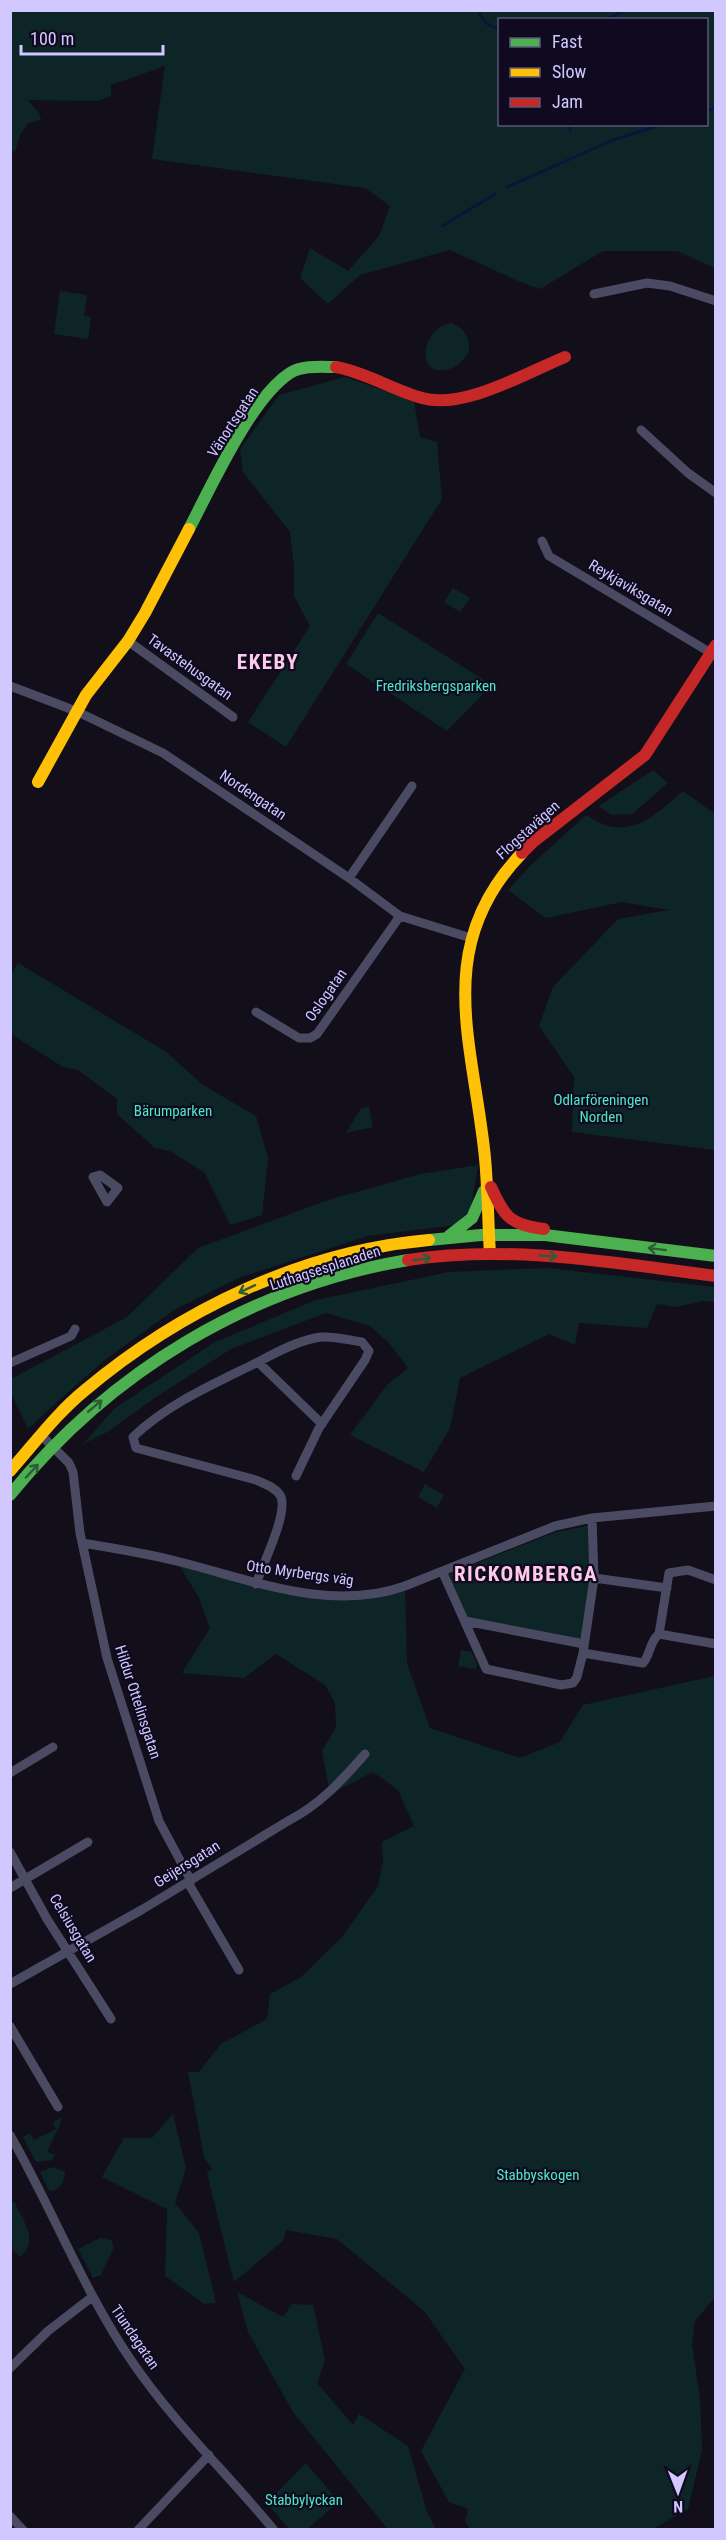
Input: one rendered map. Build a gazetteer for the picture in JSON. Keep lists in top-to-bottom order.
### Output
{
  "streets": {
    "main road": ["Vänortsgatan", "Flogstavägen", "Luthagsesplanaden"],
    "street": [
      "Reykjaviksgatan",
      "Tavastehusgatan",
      "Nordengatan",
      "Oslogatan",
      "Otto Myrbergs väg",
      "Hildur Ottelinsgatan",
      "Geijersgatan",
      "Celsiusgatan",
      "Tiundagatan"
    ]
  },
  "crossings": [
    ["Vänortsgatan", "Tavastehusgatan"],
    ["Vänortsgatan", "Nordengatan"],
    ["Reykjaviksgatan", "Flogstavägen"],
    ["Nordengatan", "Flogstavägen"],
    ["Nordengatan", "Oslogatan"],
    ["Flogstavägen", "Luthagsesplanaden"],
    ["Luthagsesplanaden", "Hildur Ottelinsgatan"],
    ["Otto Myrbergs väg", "Hildur Ottelinsgatan"],
    ["Hildur Ottelinsgatan", "Geijersgatan"],
    ["Geijersgatan", "Celsiusgatan"]
  ],
  "districts": ["EKEBY", "RICKOMBERGA"],
  "parks": [
    "Fredriksbergsparken",
    "Odlarföreningen Norden",
    "Bärumparken",
    "Stabbyskogen",
    "Stabbylyckan"
  ],
  "legend": ["Fast", "Slow", "Jam"],
  "scale_bar": "100 m",
  "north": "bottom"
}
